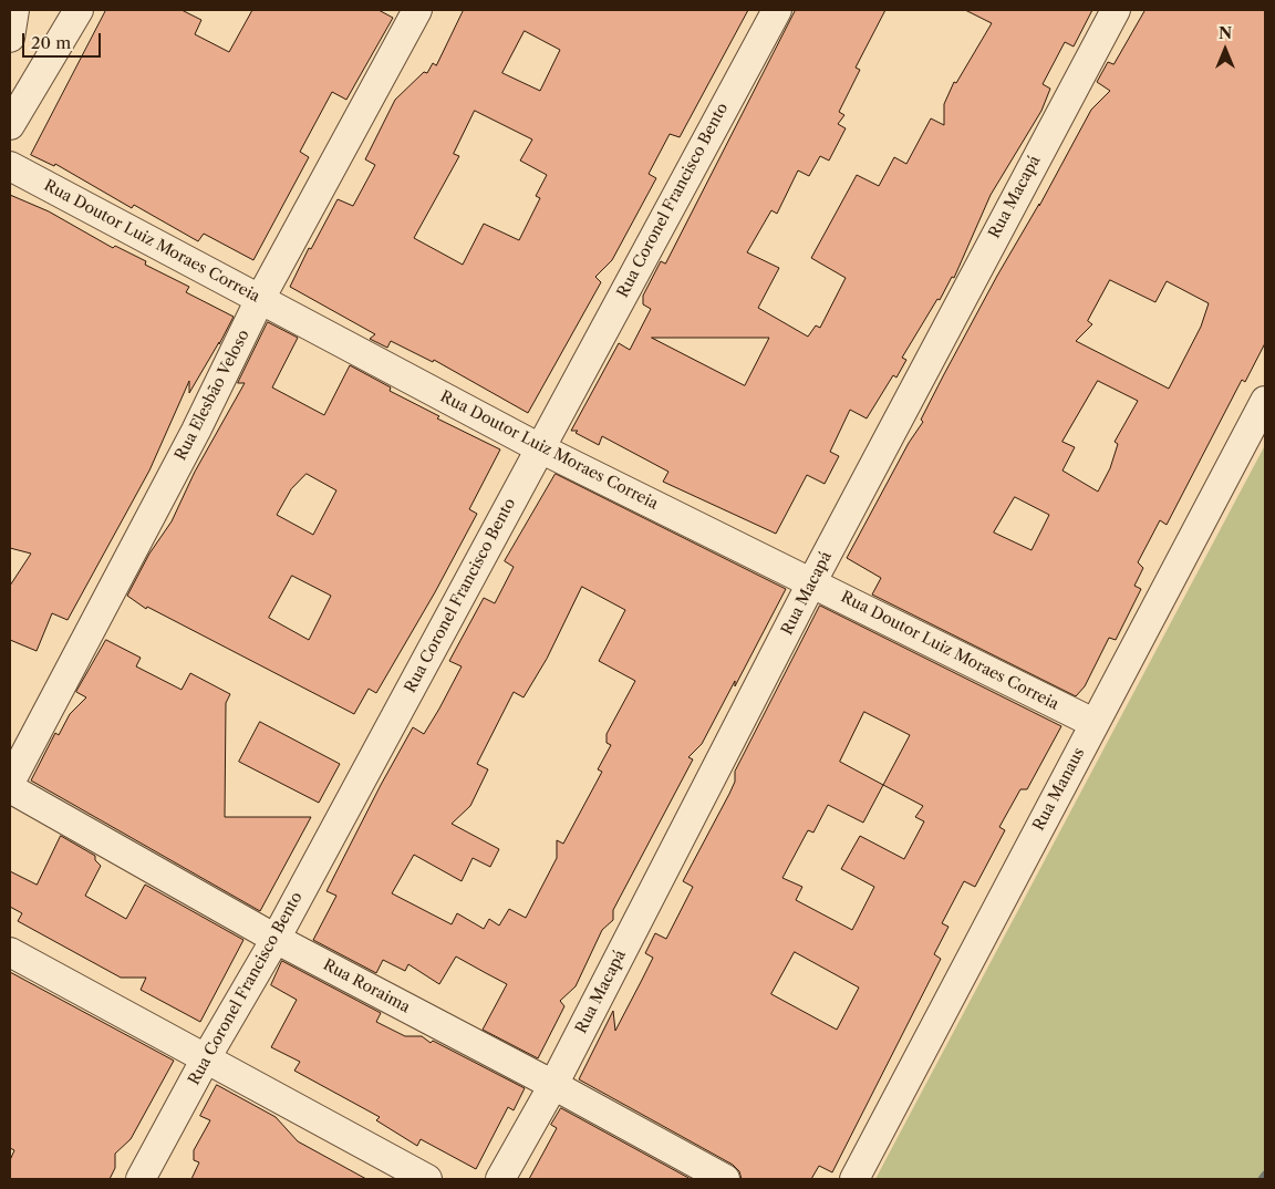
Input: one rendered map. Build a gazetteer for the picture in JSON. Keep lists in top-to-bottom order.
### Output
{
  "streets": {
    "street": [
      "Rua Macapá",
      "Rua Coronel Francisco Bento",
      "Rua Doutor Luiz Moraes Correia",
      "Rua Elesbão Veloso",
      "Rua Manaus",
      "Rua Roraima"
    ]
  },
  "crossings": [
    ["Rua Macapá", "Rua Doutor Luiz Moraes Correia"],
    ["Rua Macapá", "Rua Roraima"],
    ["Rua Coronel Francisco Bento", "Rua Doutor Luiz Moraes Correia"],
    ["Rua Coronel Francisco Bento", "Rua Roraima"],
    ["Rua Doutor Luiz Moraes Correia", "Rua Elesbão Veloso"],
    ["Rua Doutor Luiz Moraes Correia", "Rua Manaus"]
  ],
  "scale_bar": "20 m",
  "north": "top"
}
